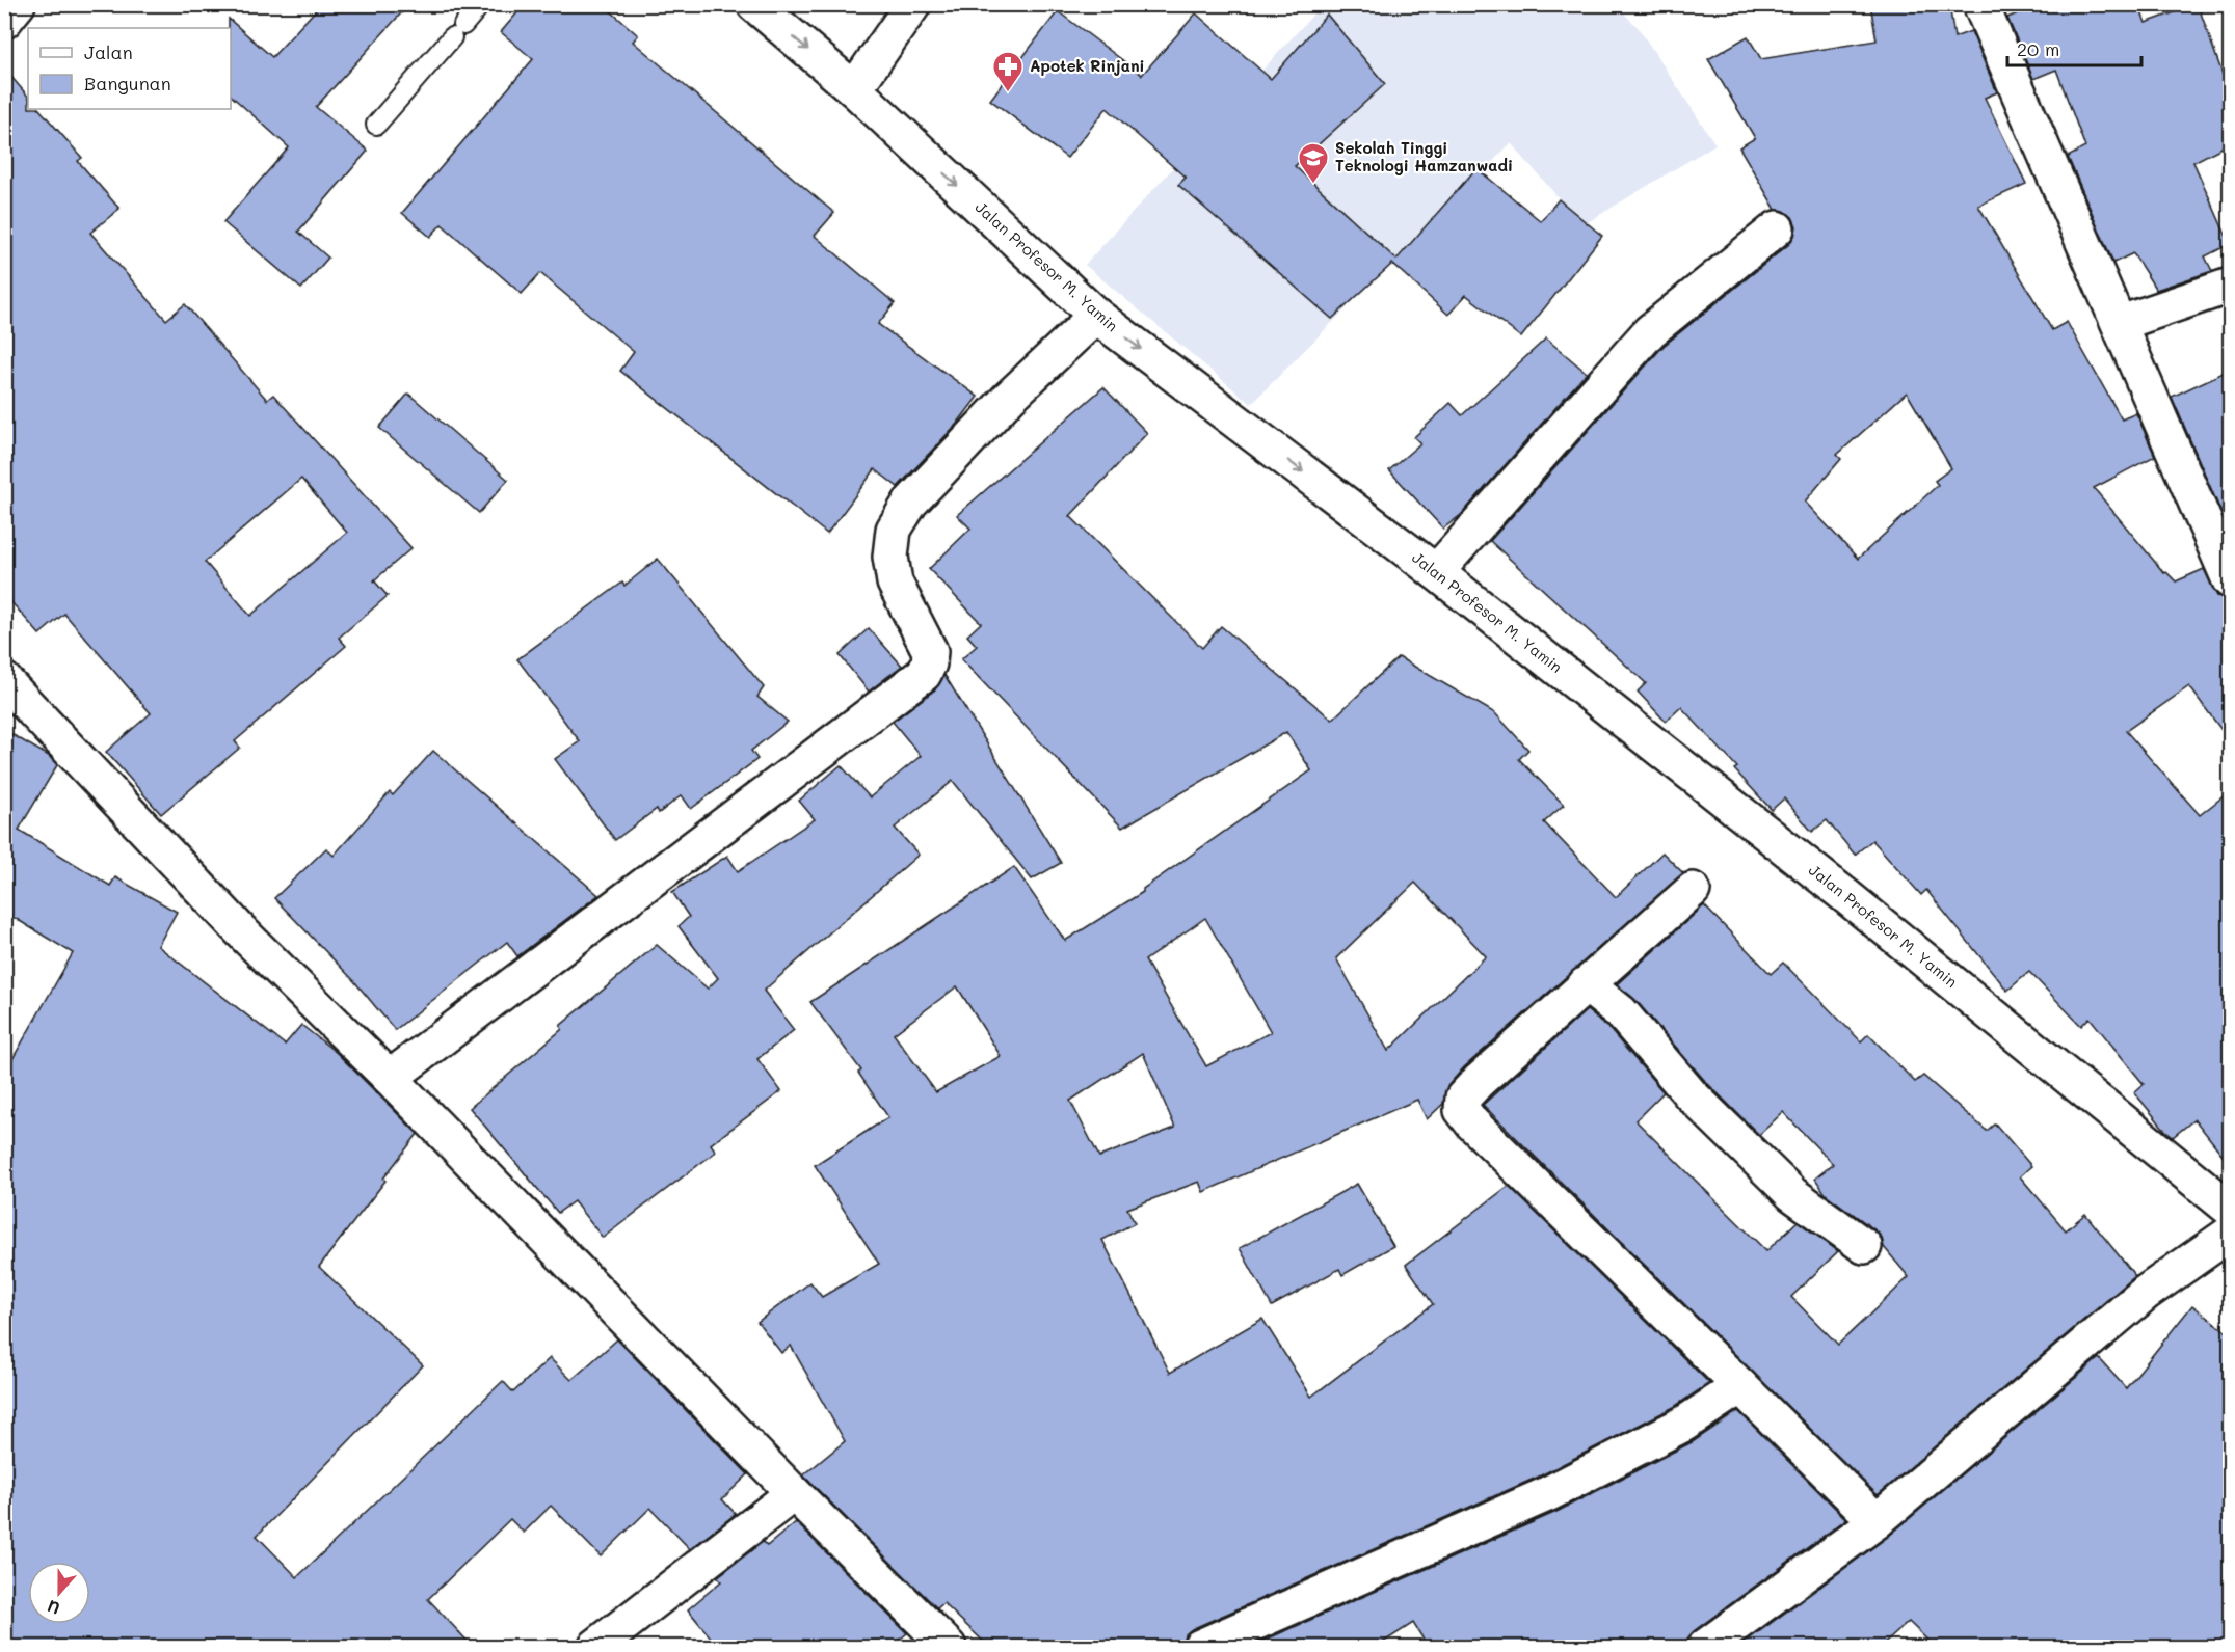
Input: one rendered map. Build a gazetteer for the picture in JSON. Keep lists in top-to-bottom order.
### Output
{
  "streets": {
    "street": ["Jalan Profesor M. Yamin"]
  },
  "one_way": ["Jalan Profesor M. Yamin"],
  "places": {
    "pharmacy": ["Apotek Rinjani"],
    "school or university": ["Sekolah Tinggi Teknologi Hamzanwadi"]
  },
  "legend": ["Jalan", "Bangunan"],
  "scale_bar": "20 m",
  "north": "bottom"
}
